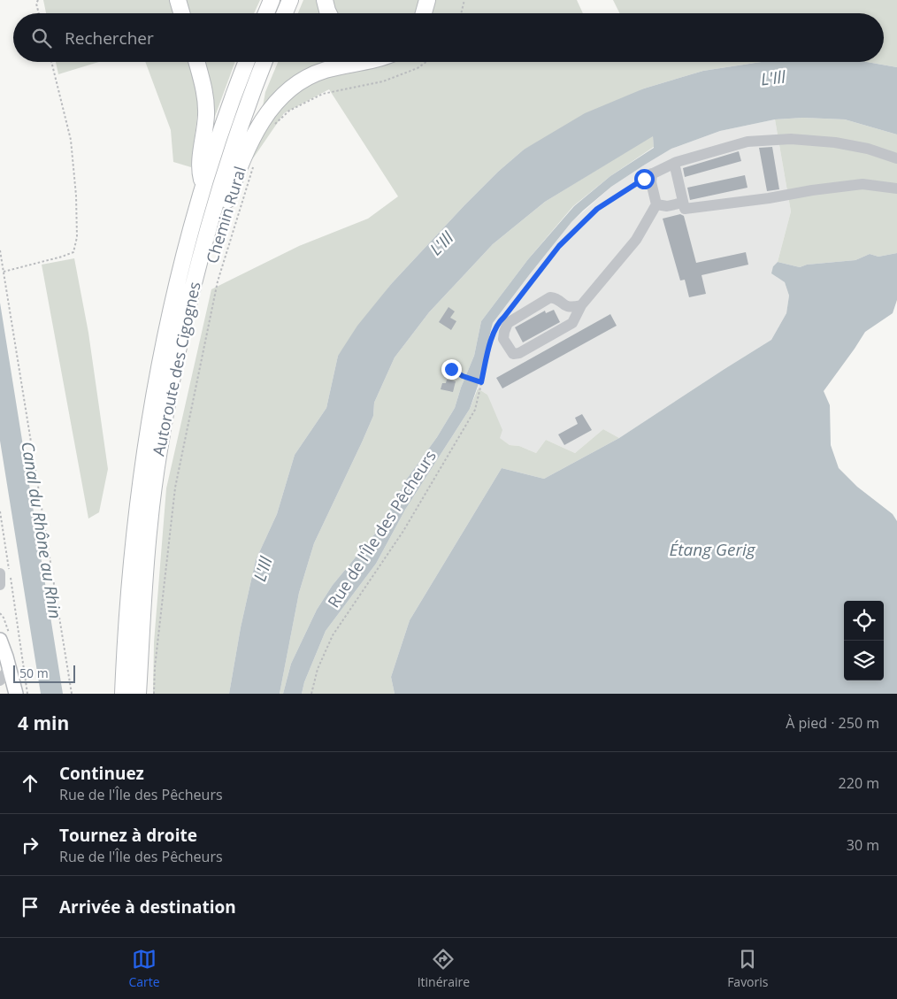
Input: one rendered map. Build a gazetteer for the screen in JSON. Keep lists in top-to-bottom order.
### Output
{
  "streets": {
    "highway": ["Autoroute des Cigognes"],
    "path": ["Chemin Rural", "Rue de l'Île des Pêcheurs"]
  },
  "water": ["L'Ill", "Canal du Rhône au Rhin", "Étang Gerig"],
  "scale_bar": "50 m",
  "page": {
    "search": "Rechercher",
    "scale": "50 m",
    "heading": ["4 min", "À pied · 250 m"],
    "list": [
      ["Continuez", "Rue de l'Île des Pêcheurs", "220 m"],
      ["Tournez à droite", "Rue de l'Île des Pêcheurs", "30 m"],
      "Arrivée à destination"
    ],
    "nav": ["Carte", "Itinéraire", "Favoris"]
  }
}
